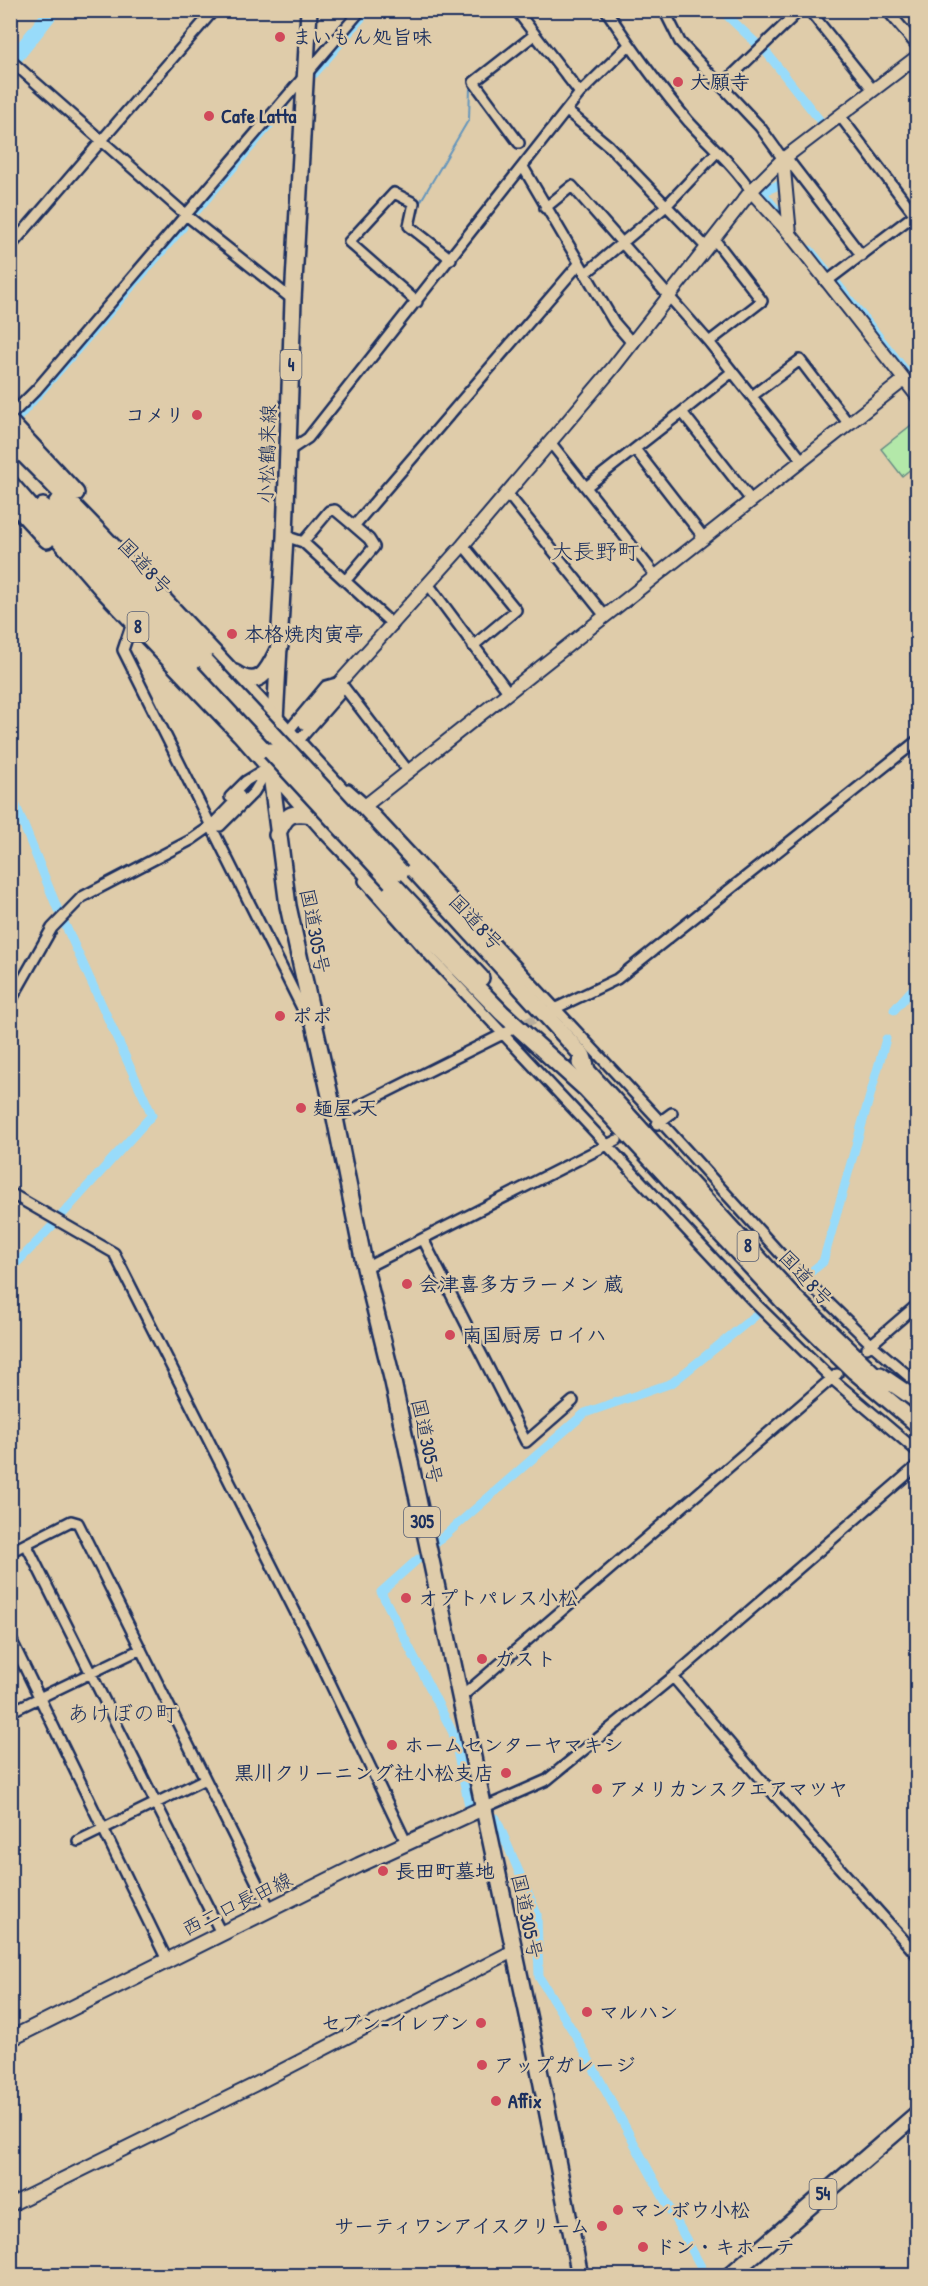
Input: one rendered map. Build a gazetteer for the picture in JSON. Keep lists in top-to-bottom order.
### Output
{
  "streets": {
    "main road": [
      "4",
      "小松鶴来線",
      "国道8号",
      "8",
      "国道305号",
      "305",
      "西二口長田線",
      "54"
    ]
  },
  "crossings": [
    ["小松鶴来線", "8"],
    ["小松鶴来線", "国道305号"],
    ["国道8号", "8"],
    ["8", "国道305号"],
    ["国道305号", "西二口長田線"]
  ],
  "districts": ["大長野町", "あけぼの町"],
  "places": [
    "まいもん処旨味",
    "大願寺",
    "Cafe Latta",
    "コメリ",
    "本格焼肉寅亭",
    "ポポ",
    "麺屋 天",
    "会津喜多方ラーメン 蔵",
    "南国厨房 ロイハ",
    "オプトパレス小松",
    "ガスト",
    "ホームセンターヤマキシ",
    "黒川クリーニング社小松支店",
    "アメリカンスクエアマツヤ",
    "長田町墓地",
    "マルハン",
    "セブン-イレブン",
    "アップガレージ",
    "Affix",
    "マンボウ小松",
    "サーティワンアイスクリーム",
    "ドン・キホーテ"
  ]
}
